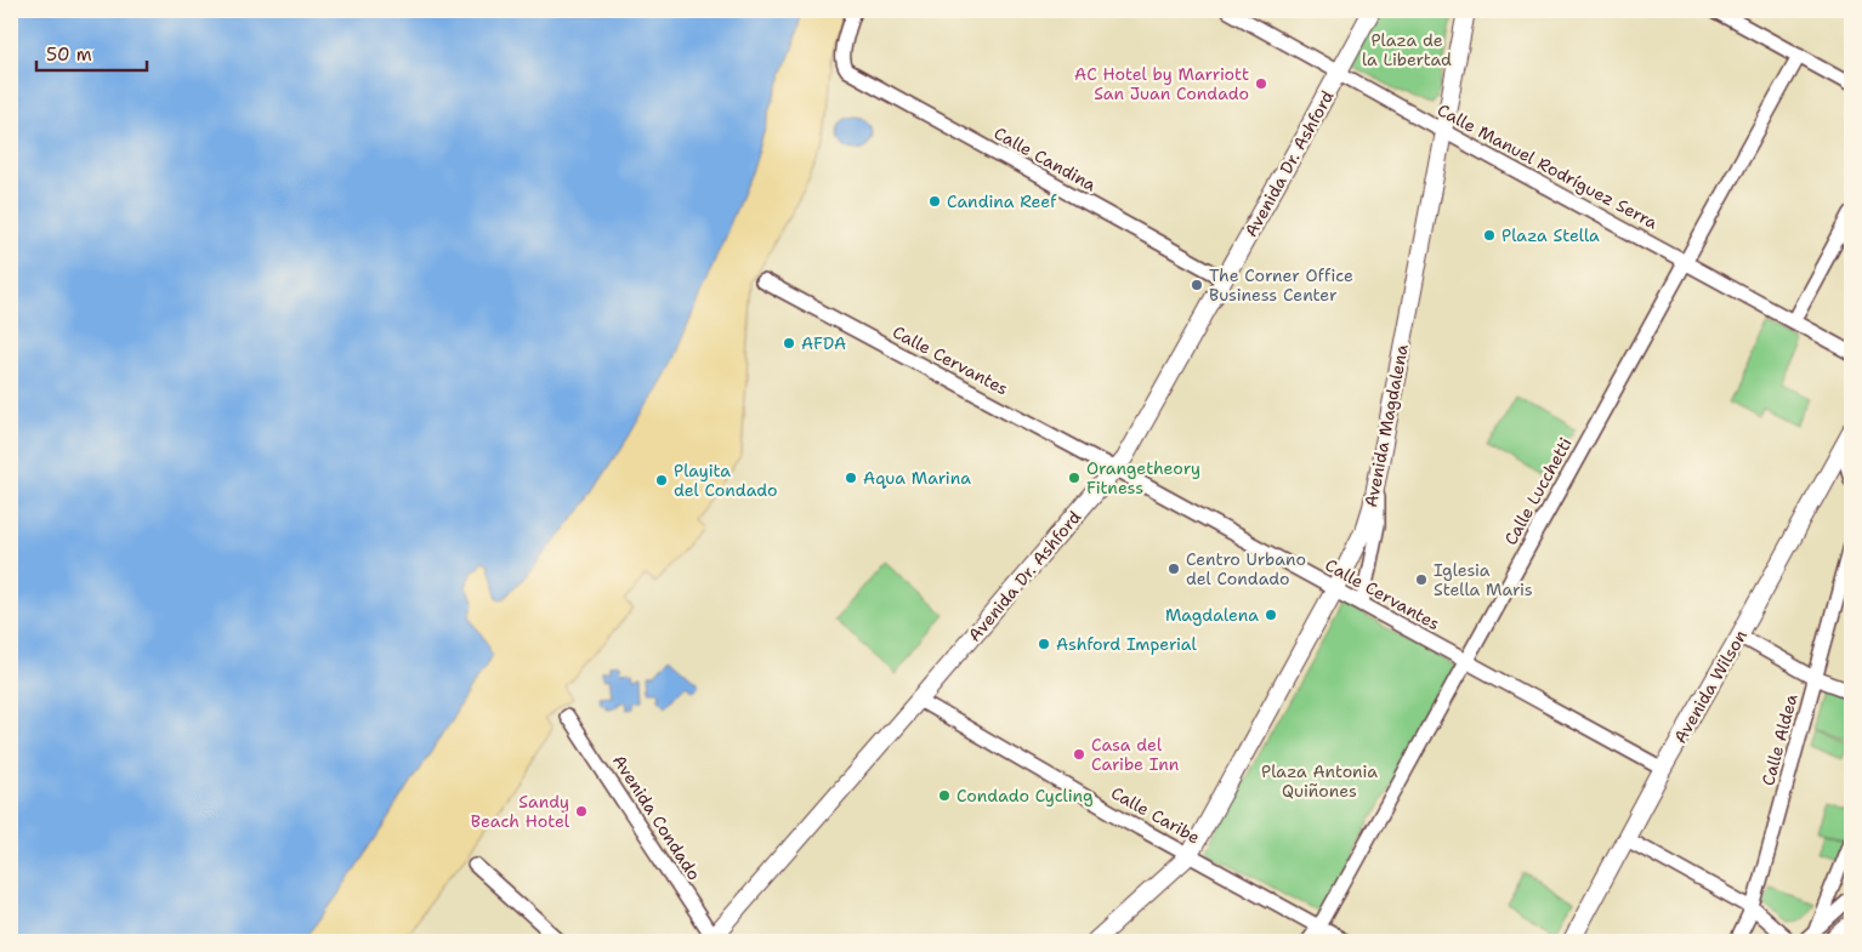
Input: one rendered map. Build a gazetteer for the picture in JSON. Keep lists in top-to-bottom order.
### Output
{
  "streets": {
    "street": [
      "Calle Candina",
      "Avenida Dr. Ashford",
      "Calle Manuel Rodríguez Serra",
      "Calle Cervantes",
      "Avenida Magdalena",
      "Calle Lucchetti",
      "Avenida Wilson",
      "Calle Aldea",
      "Calle Caribe",
      "Avenida Condado"
    ]
  },
  "crossings": [
    ["Calle Candina", "Avenida Dr. Ashford"],
    ["Avenida Dr. Ashford", "Calle Manuel Rodríguez Serra"],
    ["Avenida Dr. Ashford", "Calle Cervantes"],
    ["Avenida Dr. Ashford", "Calle Caribe"],
    ["Avenida Dr. Ashford", "Avenida Condado"],
    ["Calle Manuel Rodríguez Serra", "Avenida Magdalena"],
    ["Calle Manuel Rodríguez Serra", "Calle Lucchetti"],
    ["Calle Cervantes", "Avenida Magdalena"],
    ["Calle Cervantes", "Calle Lucchetti"],
    ["Calle Cervantes", "Avenida Wilson"],
    ["Avenida Magdalena", "Calle Caribe"],
    ["Calle Lucchetti", "Calle Caribe"]
  ],
  "parks": ["Plaza de la Libertad", "Plaza Antonia Quiñones"],
  "places": [
    "AC Hotel by Marriott San Juan Condado",
    "Candina Reef",
    "Plaza Stella",
    "The Corner Office Business Center",
    "AFDA",
    "Aqua Marina",
    "Orangetheory Fitness",
    "Playita del Condado",
    "Centro Urbano del Condado",
    "Iglesia Stella Maris",
    "Magdalena",
    "Ashford Imperial",
    "Casa del Caribe Inn",
    "Condado Cycling",
    "Sandy Beach Hotel"
  ],
  "scale_bar": "50 m"
}
